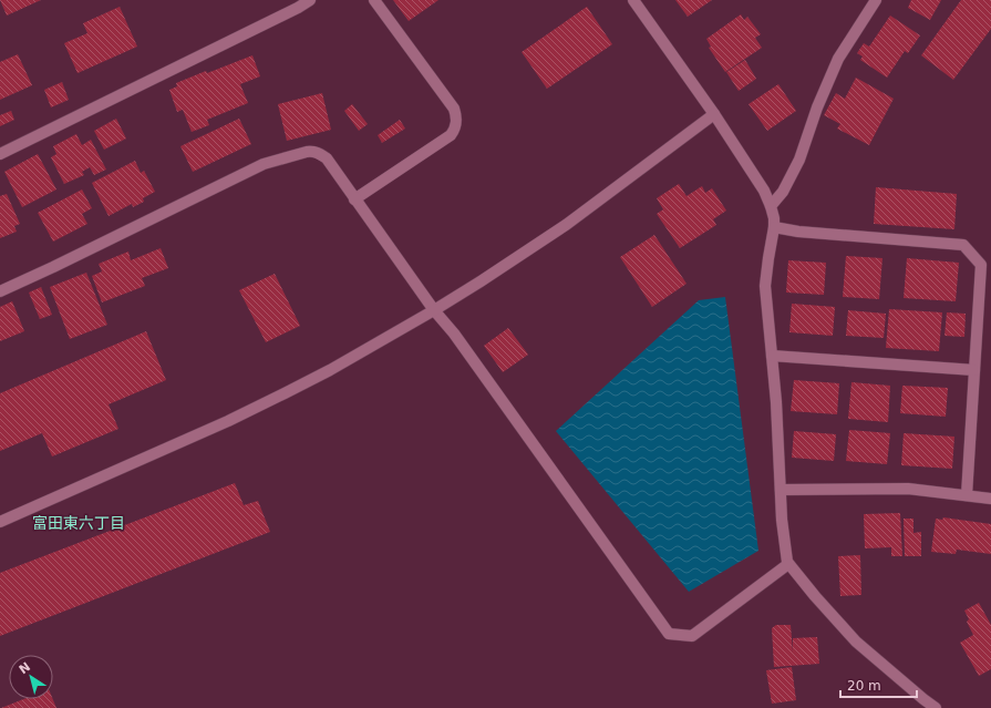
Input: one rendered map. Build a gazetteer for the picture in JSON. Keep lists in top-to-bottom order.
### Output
{
  "districts": ["富田東六丁目"],
  "scale_bar": "20 m",
  "north": "top left"
}
